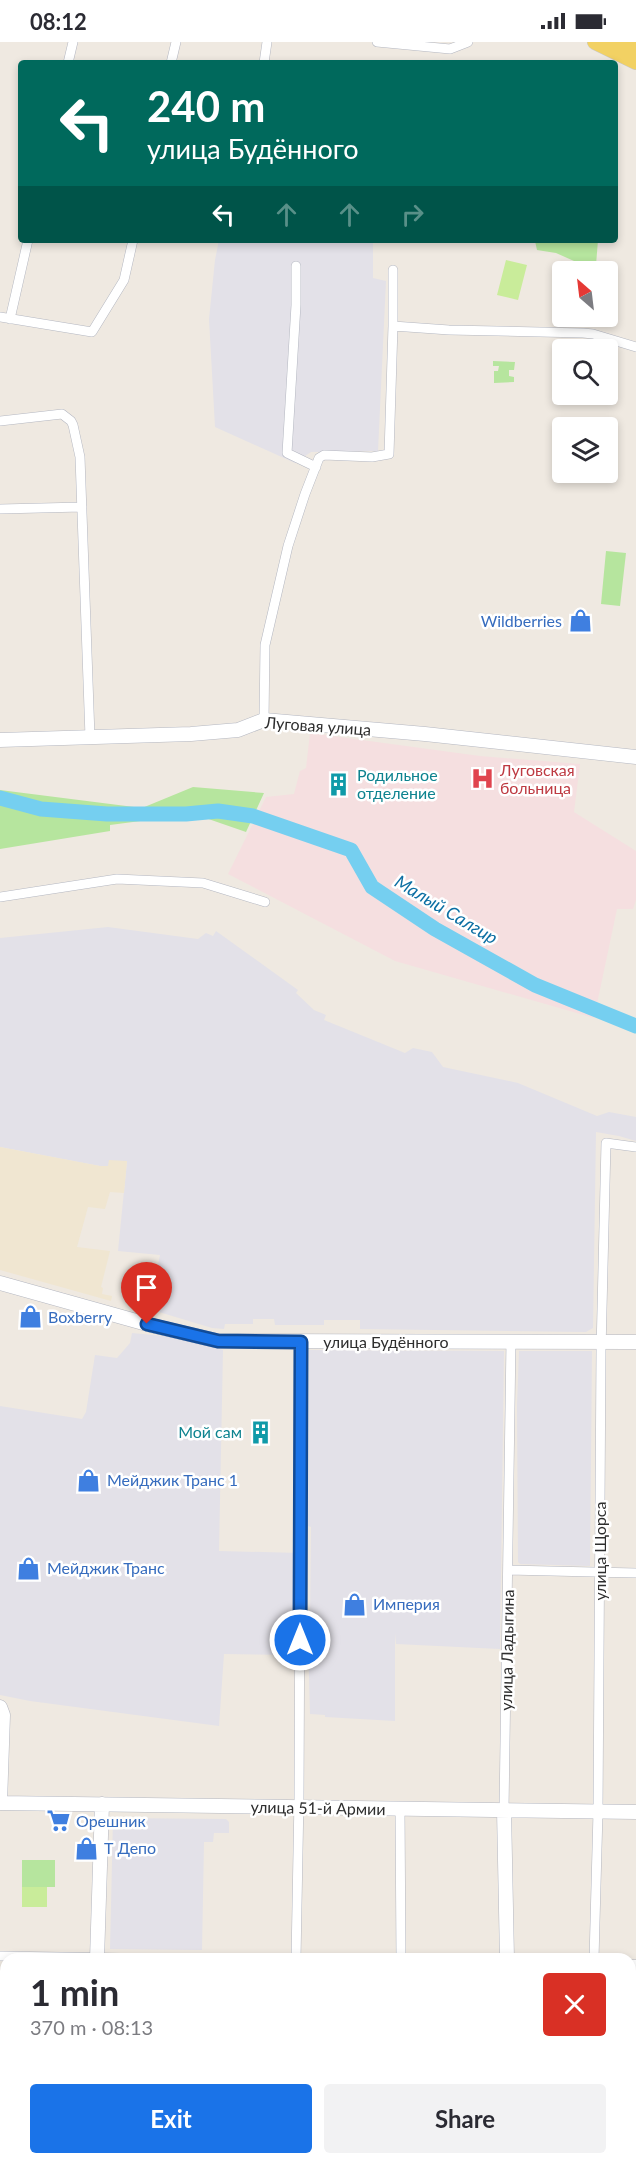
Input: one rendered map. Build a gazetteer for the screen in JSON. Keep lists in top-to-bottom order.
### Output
{
  "streets": {
    "main road": [
      "Луговая улица",
      "улица Будённого",
      "улица Ладыгина",
      "улица 51-й Армии"
    ],
    "street": ["улица Щорса"]
  },
  "crossings": [
    ["улица Будённого", "улица Щорса"],
    ["улица Будённого", "улица Ладыгина"],
    ["улица Щорса", "улица 51-й Армии"],
    ["улица Ладыгина", "улица 51-й Армии"]
  ],
  "water": ["Малый Салгир"],
  "places": {
    "shop": [
      "Wildberries",
      "Boxberry",
      "Мейджик Транс 1",
      "Мейджик Транс",
      "Империя",
      "Т Депо"
    ],
    "hospital": ["Луговская больница"],
    "building": ["Родильное отделение", "Мой сам"],
    "supermarket": ["Орешник"]
  },
  "north": "top left",
  "page": {
    "status": "08:12",
    "turn": ["240 m", "улица Будённого"],
    "heading": ["1 min", "370 m · 08:13"],
    "buttons": ["Exit", "Share"]
  }
}
